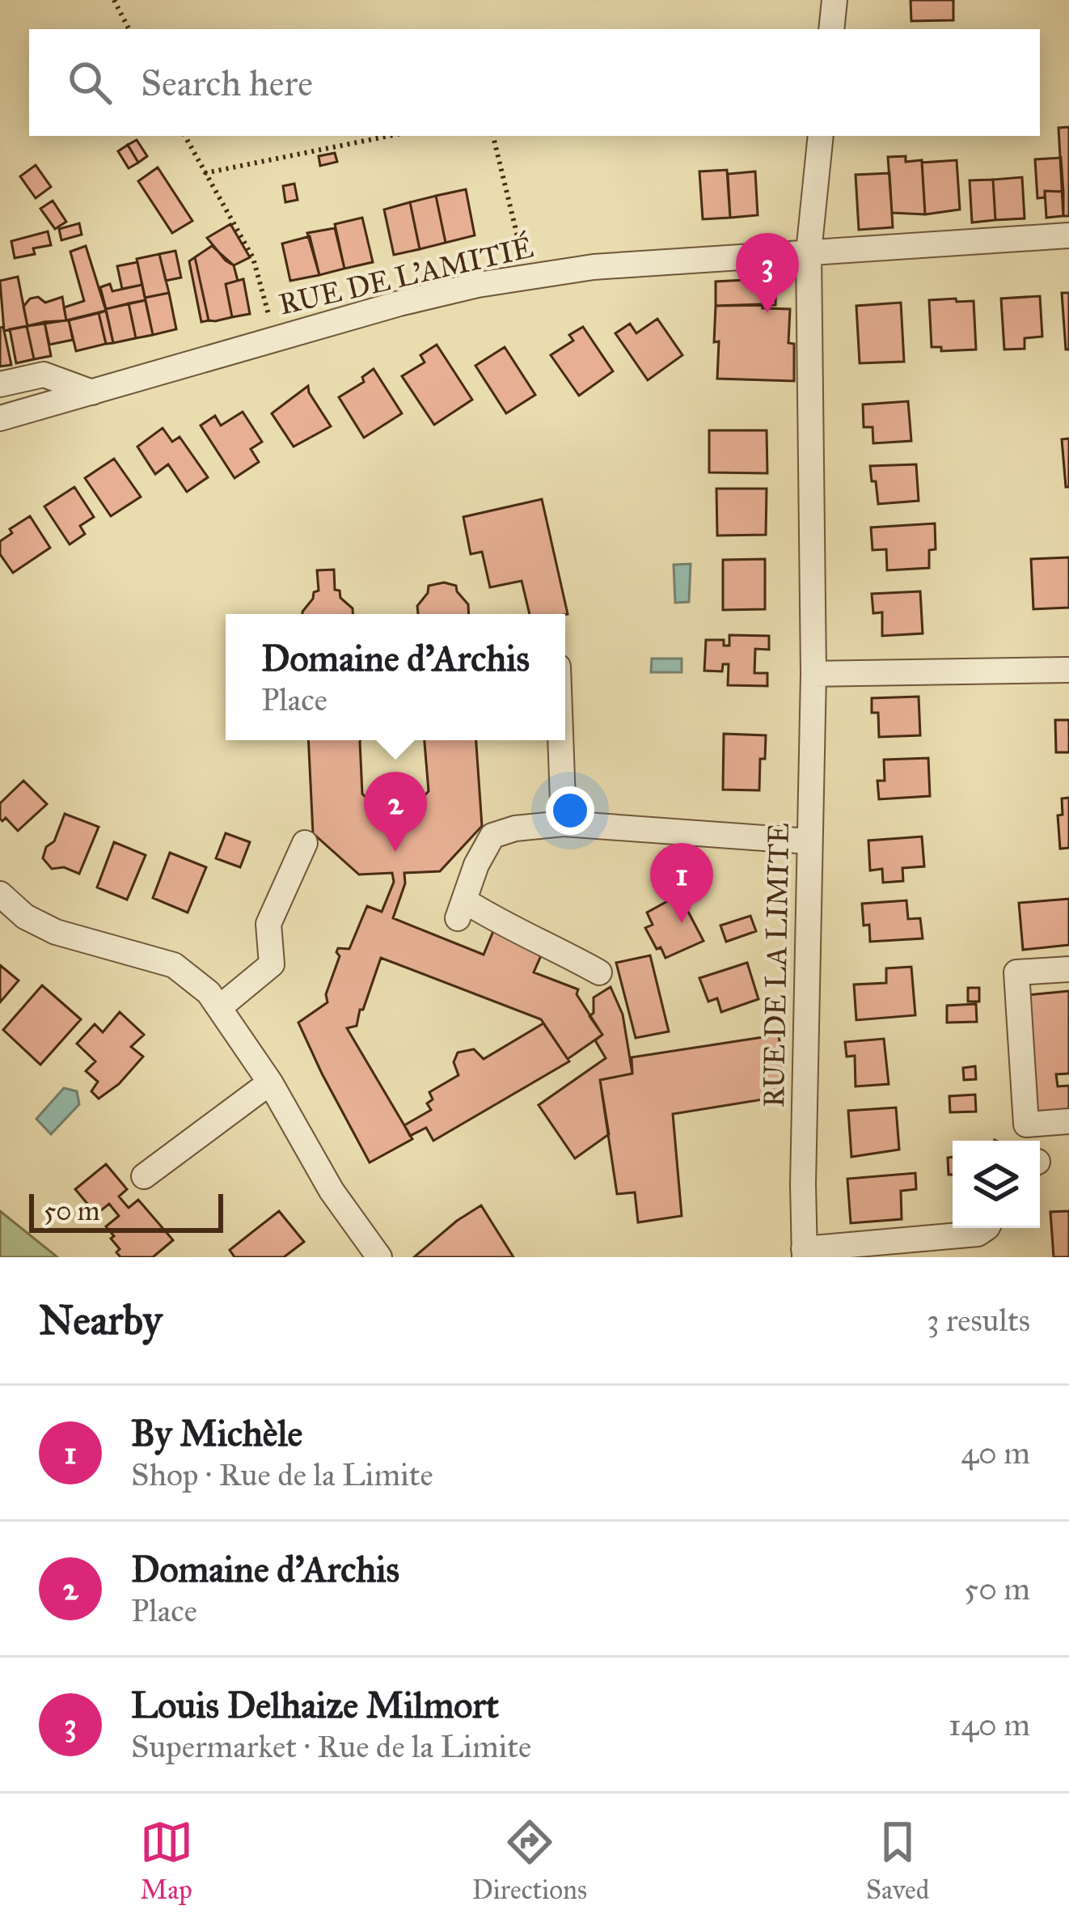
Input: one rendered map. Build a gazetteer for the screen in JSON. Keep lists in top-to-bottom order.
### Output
{
  "streets": {
    "street": ["RUE DE L'AMITIÉ", "RUE DE LA LIMITE"]
  },
  "crossings": [
    ["RUE DE L'AMITIÉ", "RUE DE LA LIMITE"]
  ],
  "scale_bar": "50 m",
  "page": {
    "search": "Search here",
    "pins": ["3", "2", "1"],
    "popup": ["Domaine d'Archis", "Place"],
    "scale": "50 m",
    "heading": ["Nearby", "3 results"],
    "list": [
      {
        "mark": "1",
        "name": "By Michèle",
        "note": "Shop · Rue de la Limite",
        "value": "40 m"
      },
      {
        "mark": "2",
        "name": "Domaine d'Archis",
        "note": "Place",
        "value": "50 m"
      },
      {
        "mark": "3",
        "name": "Louis Delhaize Milmort",
        "note": "Supermarket · Rue de la Limite",
        "value": "140 m"
      }
    ],
    "nav": ["Map", "Directions", "Saved"]
  }
}
